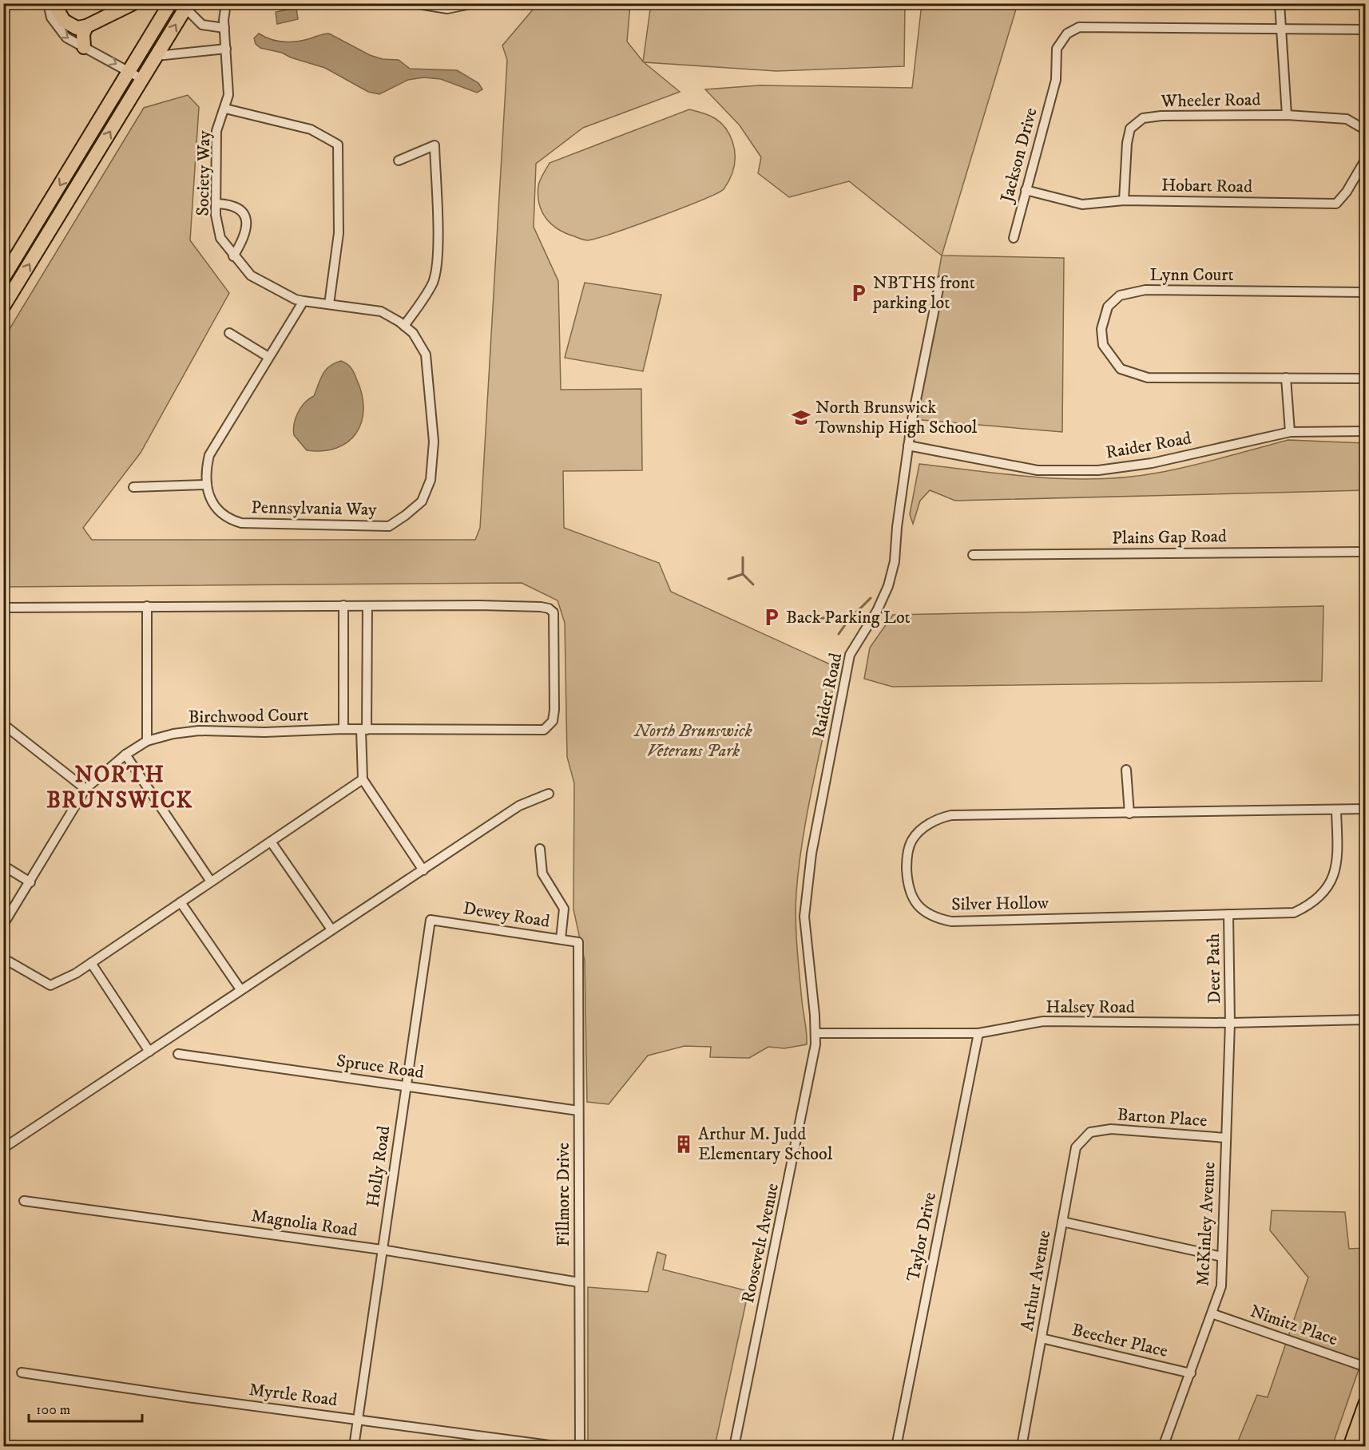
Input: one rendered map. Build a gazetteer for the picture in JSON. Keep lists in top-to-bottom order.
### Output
{
  "streets": {
    "street": [
      "Wheeler Road",
      "Jackson Drive",
      "Society Way",
      "Hobart Road",
      "Lynn Court",
      "Raider Road",
      "Pennsylvania Way",
      "Plains Gap Road",
      "Birchwood Court",
      "Silver Hollow",
      "Dewey Road",
      "Deer Path",
      "Halsey Road",
      "Spruce Road",
      "Barton Place",
      "Holly Road",
      "Fillmore Drive",
      "Magnolia Road",
      "McKinley Avenue",
      "Taylor Drive",
      "Roosevelt Avenue",
      "Arthur Avenue",
      "Nimitz Place",
      "Beecher Place",
      "Myrtle Road"
    ]
  },
  "crossings": [
    ["Wheeler Road", "Hobart Road"],
    ["Jackson Drive", "Hobart Road"],
    ["Society Way", "Pennsylvania Way"],
    ["Raider Road", "Roosevelt Avenue"],
    ["Silver Hollow", "Deer Path"],
    ["Dewey Road", "Holly Road"],
    ["Dewey Road", "Fillmore Drive"],
    ["Deer Path", "Halsey Road"],
    ["Deer Path", "McKinley Avenue"],
    ["Halsey Road", "McKinley Avenue"],
    ["Halsey Road", "Taylor Drive"],
    ["Halsey Road", "Roosevelt Avenue"],
    ["Spruce Road", "Holly Road"],
    ["Spruce Road", "Fillmore Drive"],
    ["Barton Place", "McKinley Avenue"],
    ["Barton Place", "Arthur Avenue"],
    ["Holly Road", "Magnolia Road"],
    ["Holly Road", "Myrtle Road"],
    ["Fillmore Drive", "Magnolia Road"],
    ["McKinley Avenue", "Nimitz Place"],
    ["McKinley Avenue", "Beecher Place"],
    ["Arthur Avenue", "Beecher Place"]
  ],
  "districts": ["NORTH BRUNSWICK"],
  "parks": ["North Brunswick Veterans Park"],
  "places": {
    "parking": ["NBTHS front parking lot", "Back Parking Lot"],
    "school or university": ["North Brunswick Township High School"],
    "building": ["Arthur M. Judd Elementary School"]
  },
  "scale_bar": "100 m"
}
